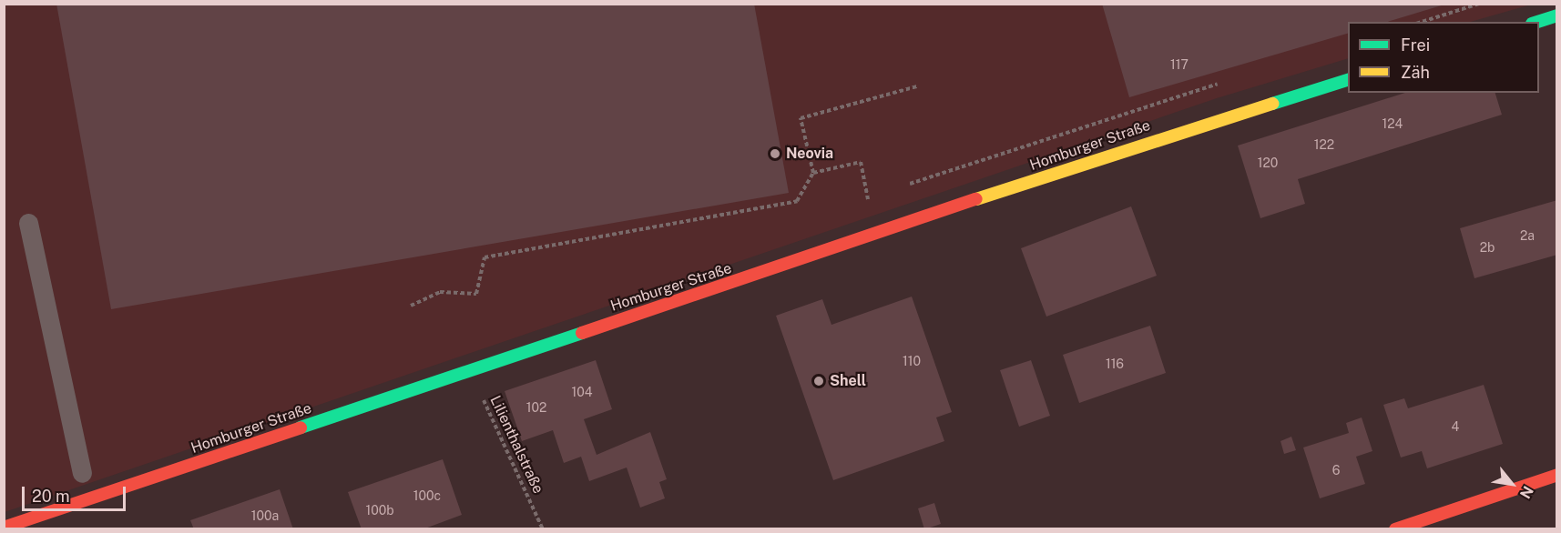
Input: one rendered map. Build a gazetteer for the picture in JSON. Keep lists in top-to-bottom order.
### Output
{
  "streets": {
    "main road": ["Homburger Straße"],
    "path": ["Lilienthalstraße"]
  },
  "crossings": [
    ["Homburger Straße", "Lilienthalstraße"]
  ],
  "places": ["Neovia", "Shell"],
  "house_numbers": [
    "117",
    "124",
    "122",
    "120",
    "2a",
    "2b",
    "110",
    "116",
    "104",
    "102",
    "4",
    "6",
    "100c",
    "100b",
    "100a"
  ],
  "legend": ["Frei", "Zäh"],
  "scale_bar": "20 m",
  "north": "bottom right"
}
